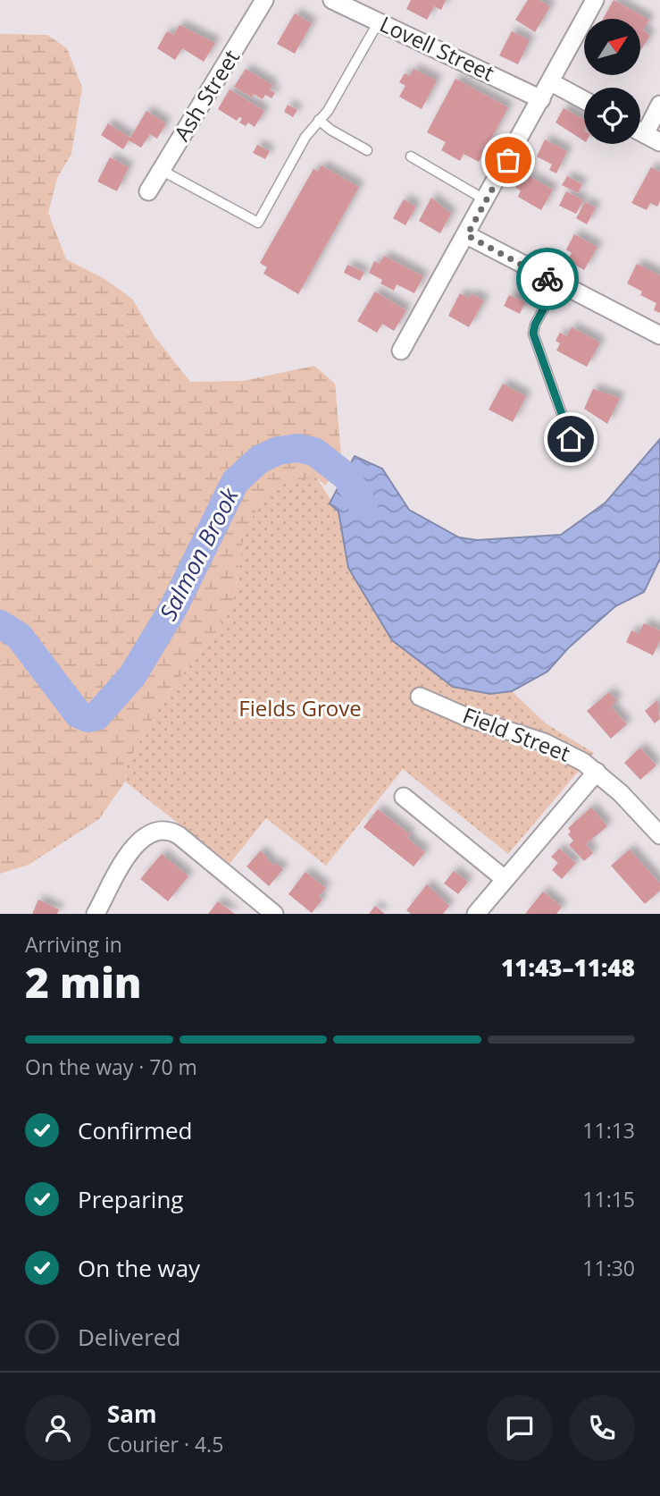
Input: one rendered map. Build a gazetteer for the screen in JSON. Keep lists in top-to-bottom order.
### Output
{
  "streets": {
    "street": ["Lovell Street", "Ash Street", "Field Street"]
  },
  "water": ["Salmon Brook"],
  "parks": ["Fields Grove"],
  "north": "top right",
  "page": {
    "heading": ["2 min", "Arriving in", "11:43–11:48"],
    "panel": ["Sam", "Courier · 4.5"],
    "bar": "On the way · 70 m",
    "list": [
      ["Confirmed", "11:13"],
      ["Preparing", "11:15"],
      ["On the way", "11:30"],
      "Delivered"
    ]
  }
}
